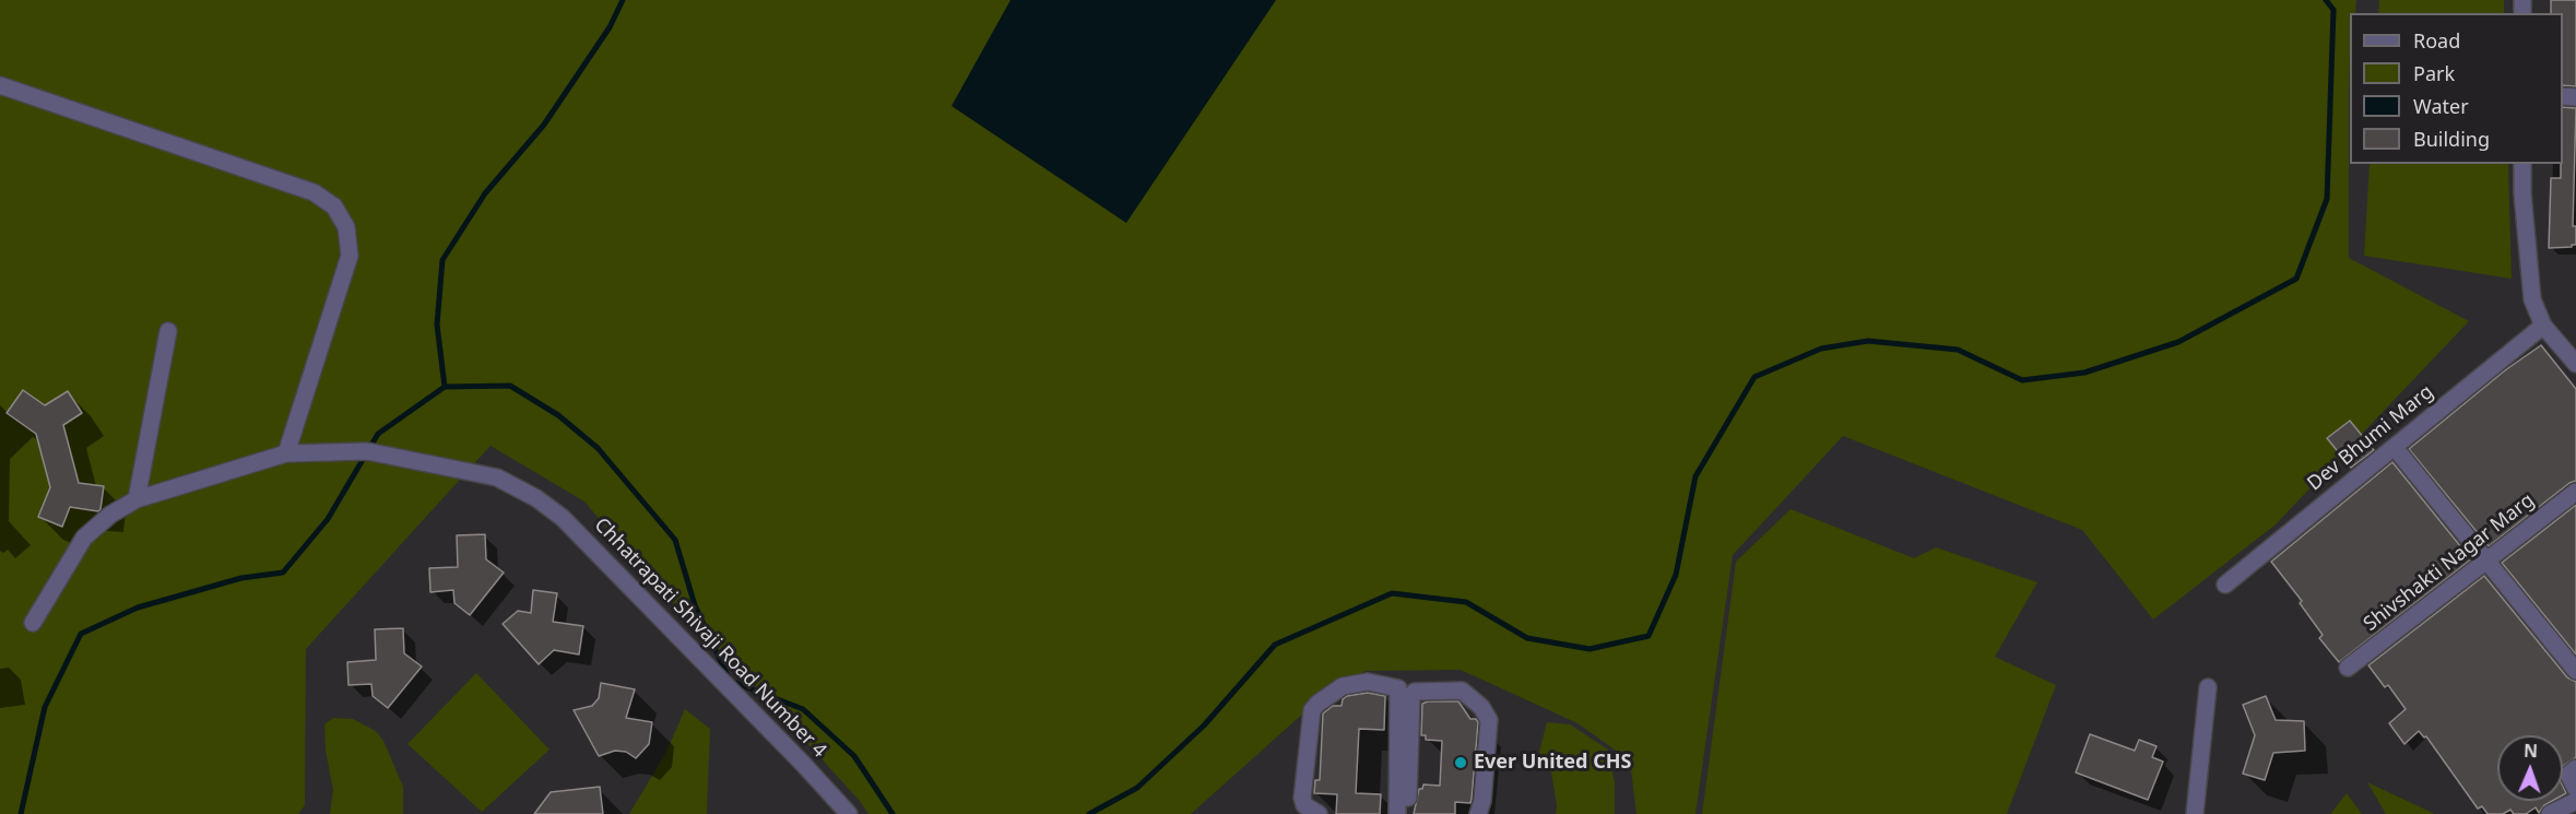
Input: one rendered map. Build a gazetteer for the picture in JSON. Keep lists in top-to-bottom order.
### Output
{
  "streets": {
    "street": ["Dev Bhumi Marg", "Shivshakti Nagar Marg", "Chhatrapati Shivaji Road Number 4"]
  },
  "places": ["Ever United CHS"],
  "legend": [
    "Road",
    "Park",
    "Water",
    "Building"
  ],
  "north": "top"
}
